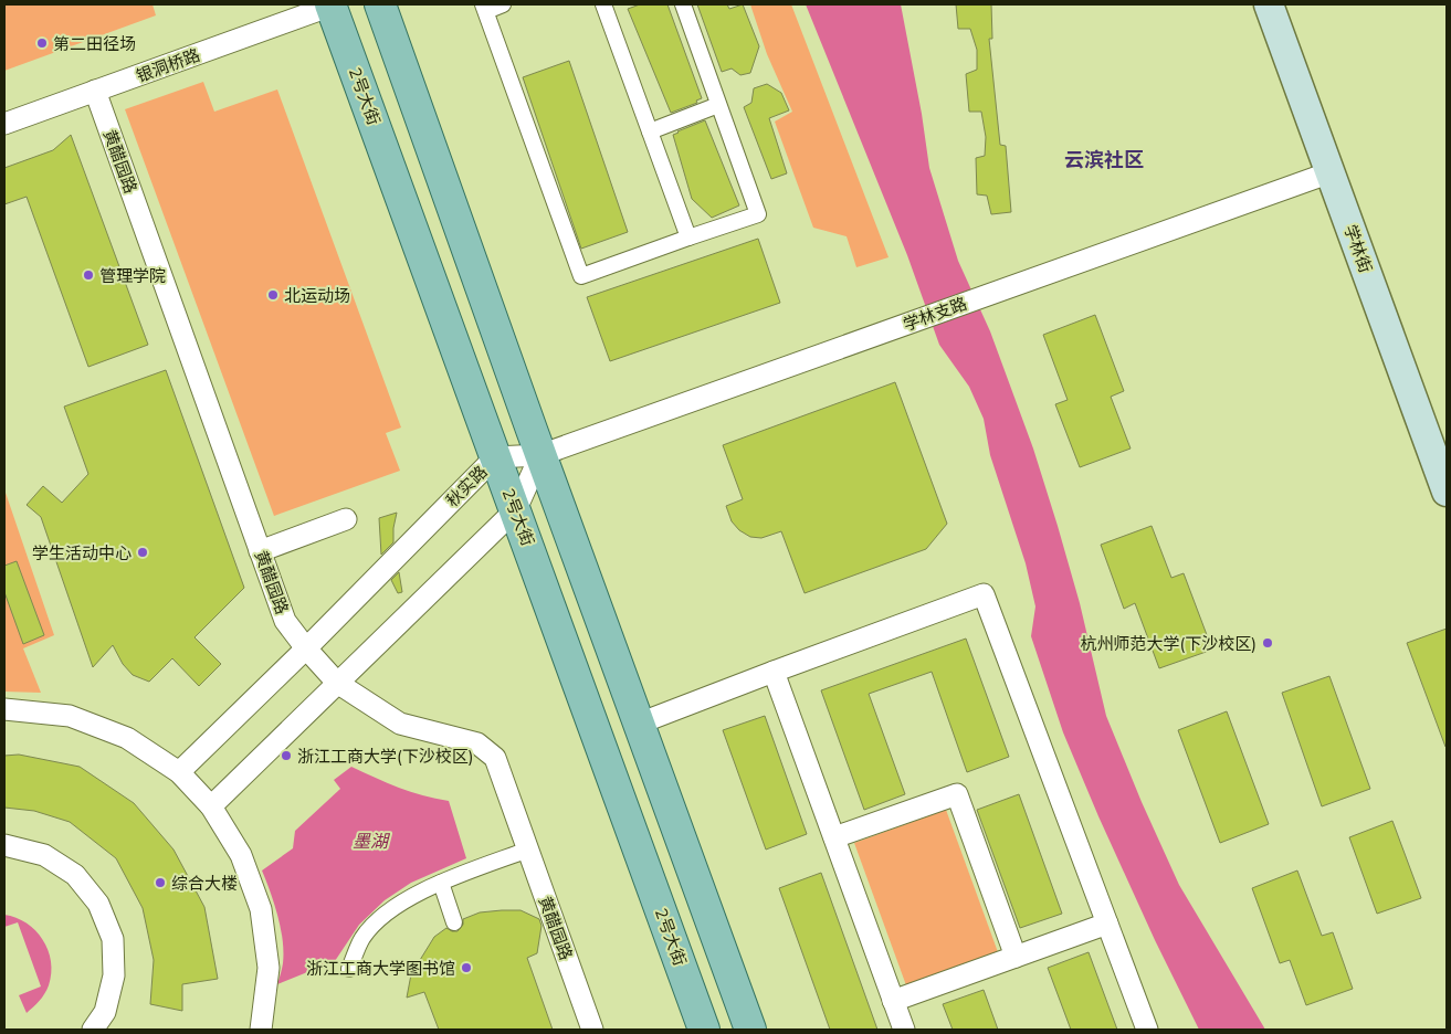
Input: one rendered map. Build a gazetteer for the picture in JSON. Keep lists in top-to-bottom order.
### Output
{
  "streets": {
    "main road": ["2号大街", "学林街"],
    "street": [
      "银洞桥路",
      "黄醋园路",
      "学林支路",
      "秋实路"
    ]
  },
  "crossings": [
    ["银洞桥路", "2号大街"],
    ["银洞桥路", "黄醋园路"],
    ["2号大街", "秋实路"],
    ["黄醋园路", "秋实路"],
    ["学林街", "学林支路"],
    ["学林支路", "秋实路"]
  ],
  "districts": ["云滨社区"],
  "water": ["墨湖"],
  "places": [
    "第二田径场",
    "管理学院",
    "北运动场",
    "学生活动中心",
    "杭州师范大学(下沙校区)",
    "浙江工商大学(下沙校区)",
    "综合大楼",
    "浙江工商大学图书馆"
  ]
}
